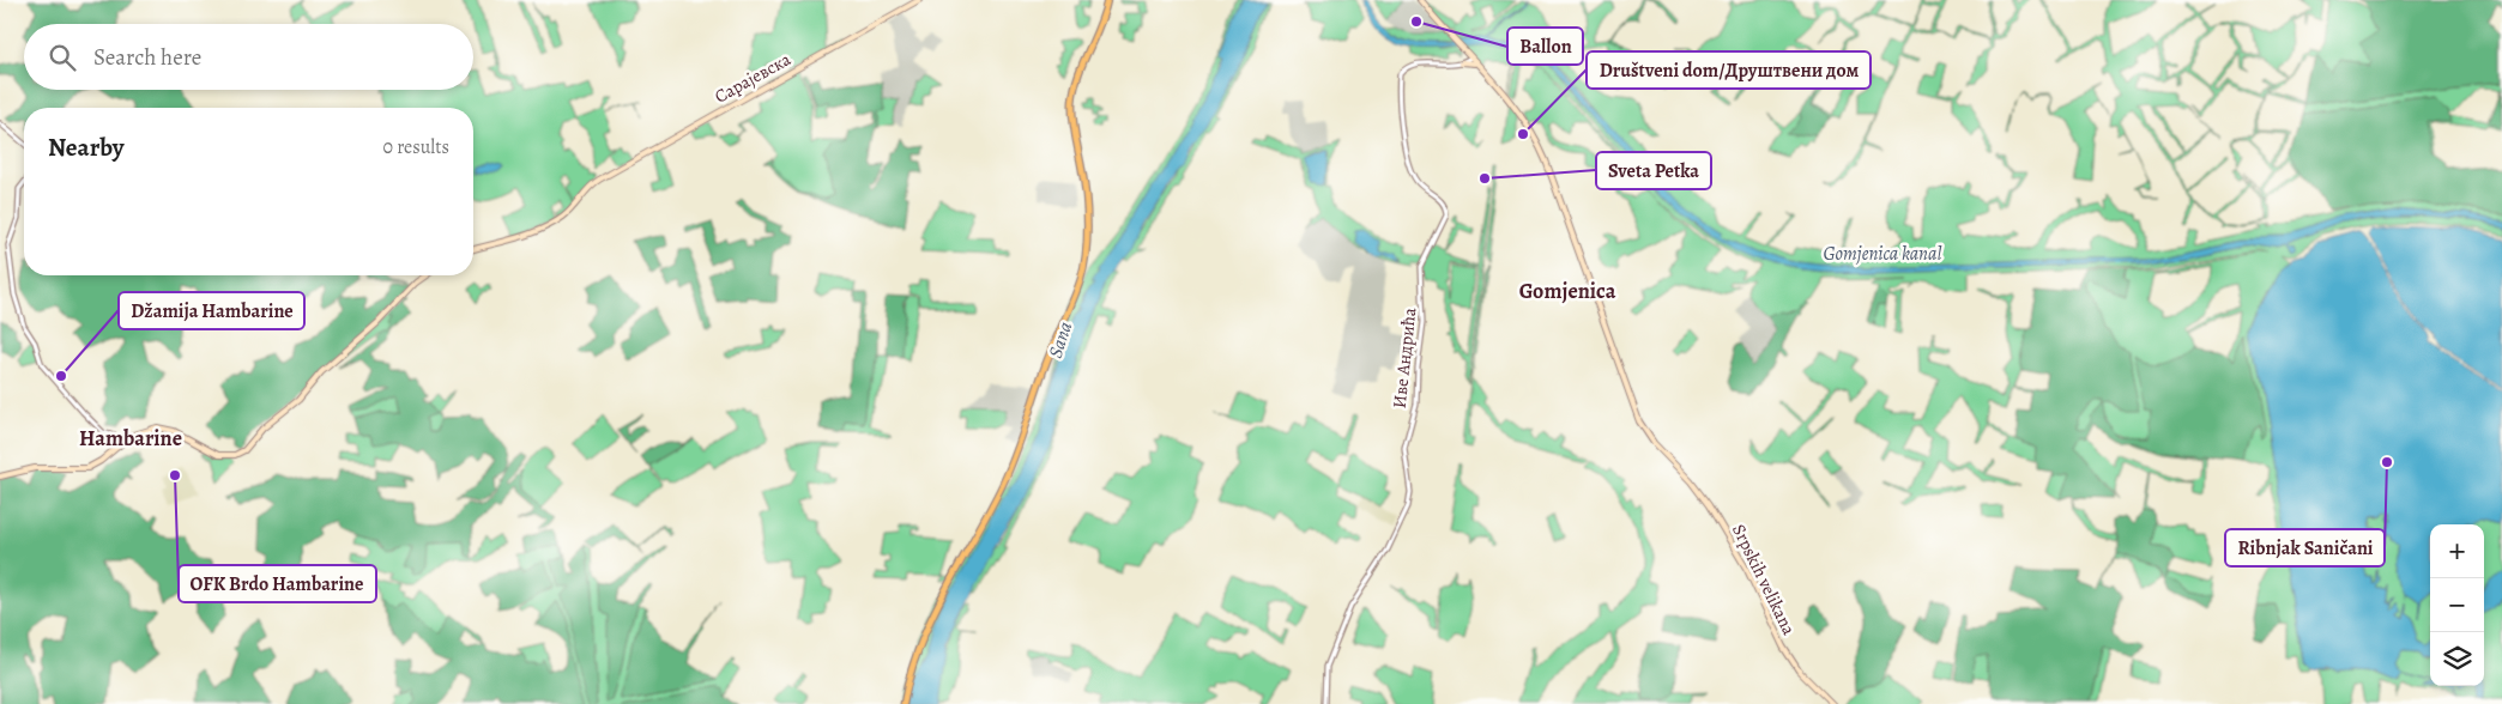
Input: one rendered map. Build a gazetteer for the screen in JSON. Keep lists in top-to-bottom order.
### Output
{
  "streets": {
    "main road": ["Сарајевска", "Srpskih velikana"],
    "street": ["Иве Андрића"]
  },
  "districts": ["Gomjenica", "Hambarine"],
  "water": ["Gomjenica kanal", "Sana"],
  "places": [
    "Ballon",
    "Društveni dom/Друштвени дом",
    "Sveta Petka",
    "Džamija Hambarine",
    "Ribnjak Saničani",
    "OFK Brdo Hambarine"
  ],
  "page": {
    "search": "Search here",
    "heading": ["Nearby", "0 results"],
    "map_buttons": ["+", "−"]
  }
}
